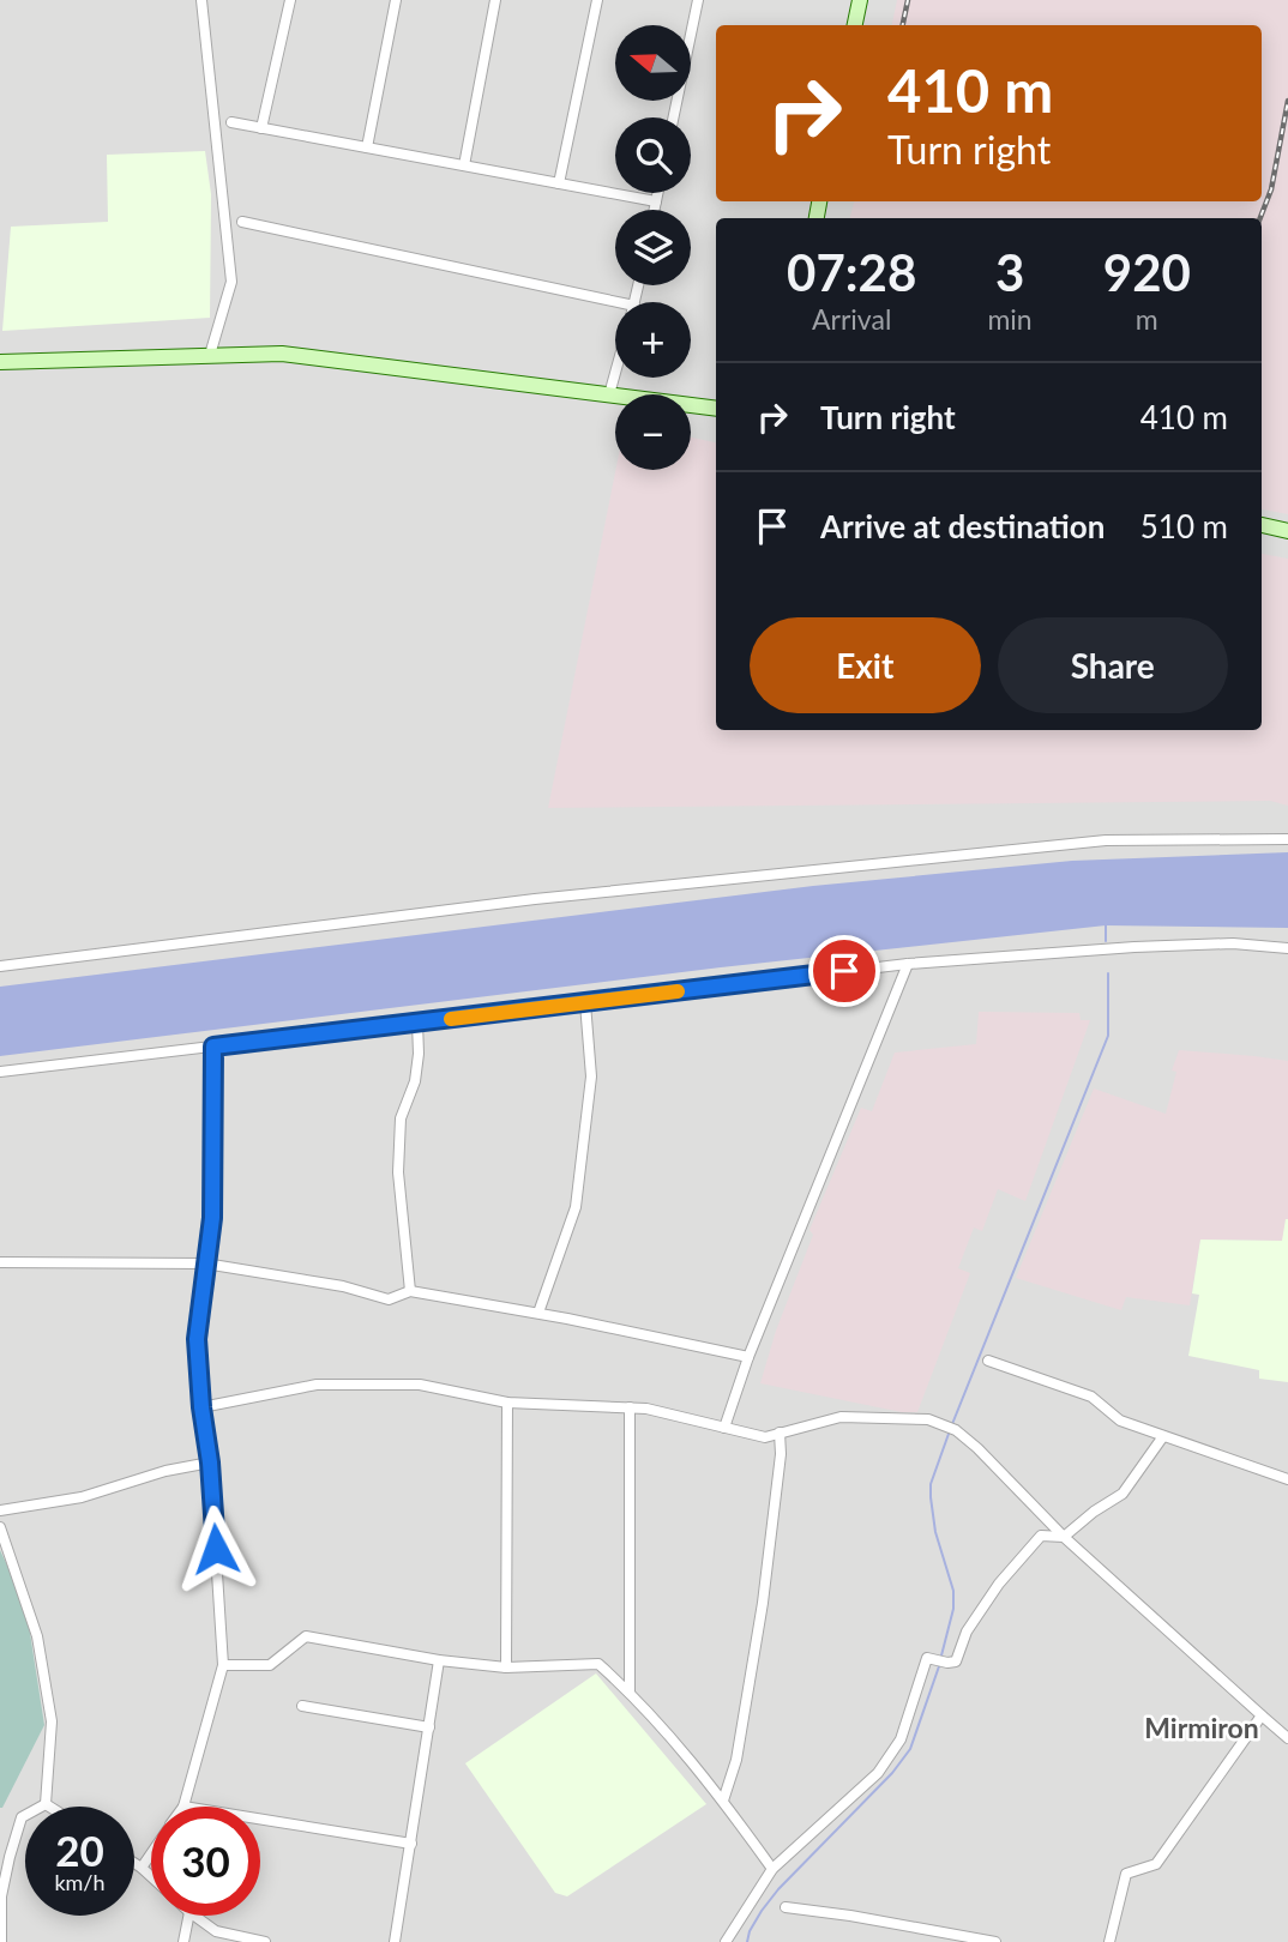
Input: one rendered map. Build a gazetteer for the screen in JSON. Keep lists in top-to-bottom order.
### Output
{
  "districts": ["Mirmiron"],
  "north": "left",
  "page": {
    "map_buttons": ["+", "−"],
    "turn": ["410 m", "Turn right"],
    "eta": [
      "07:28",
      "Arrival",
      "3",
      "min",
      "920",
      "m"
    ],
    "list": [
      {
        "name": "Turn right",
        "value": "410 m"
      },
      {
        "name": "Arrive at destination",
        "value": "510 m"
      }
    ],
    "buttons": ["Exit", "Share"],
    "speed": "20 km/h",
    "limit": "30"
  }
}
